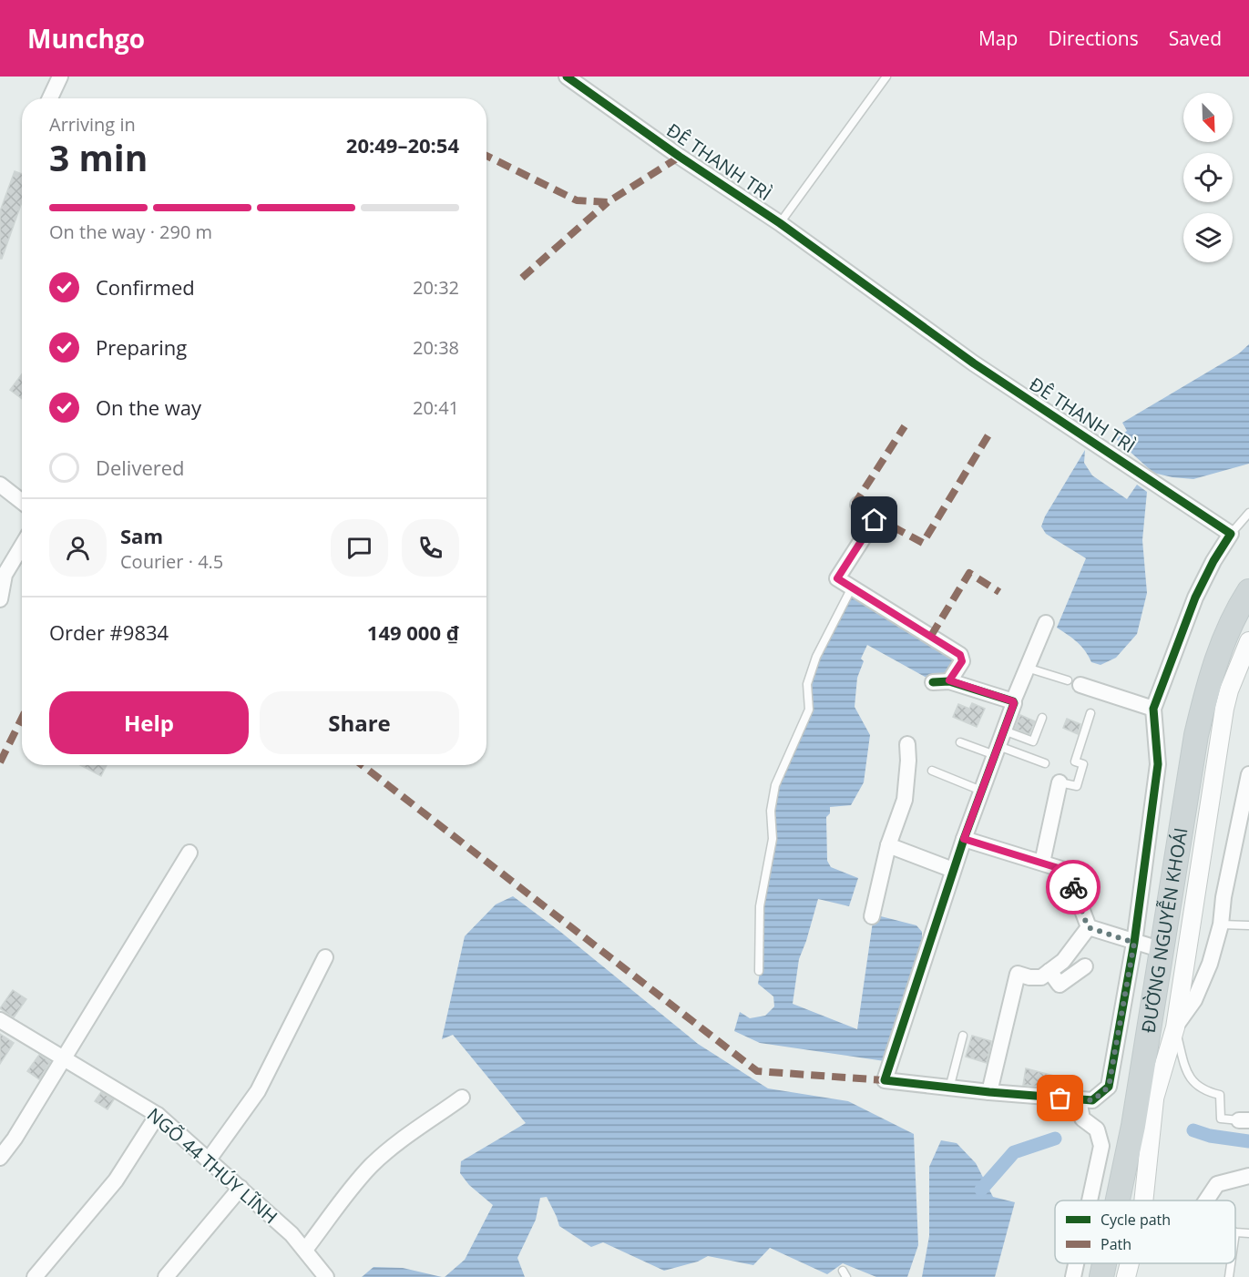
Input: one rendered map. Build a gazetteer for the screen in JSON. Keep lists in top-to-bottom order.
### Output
{
  "streets": {
    "main road": ["ĐƯỜNG NGUYỄN KHOÁI"],
    "street": ["ĐÊ THANH TRÌ", "NGÕ 44 THÚY LĨNH"]
  },
  "legend": ["Cycle path", "Path"],
  "north": "bottom right",
  "page": {
    "header": "Munchgo",
    "nav": ["Map", "Directions", "Saved"],
    "heading": ["3 min", "Arriving in", "20:49–20:54"],
    "panel": [
      "Sam",
      "Courier · 4.5",
      "Order #9834",
      "149 000 ₫"
    ],
    "bar": "On the way · 290 m",
    "list": [
      ["Confirmed", "20:32"],
      ["Preparing", "20:38"],
      ["On the way", "20:41"],
      "Delivered"
    ],
    "buttons": ["Help", "Share"]
  }
}
